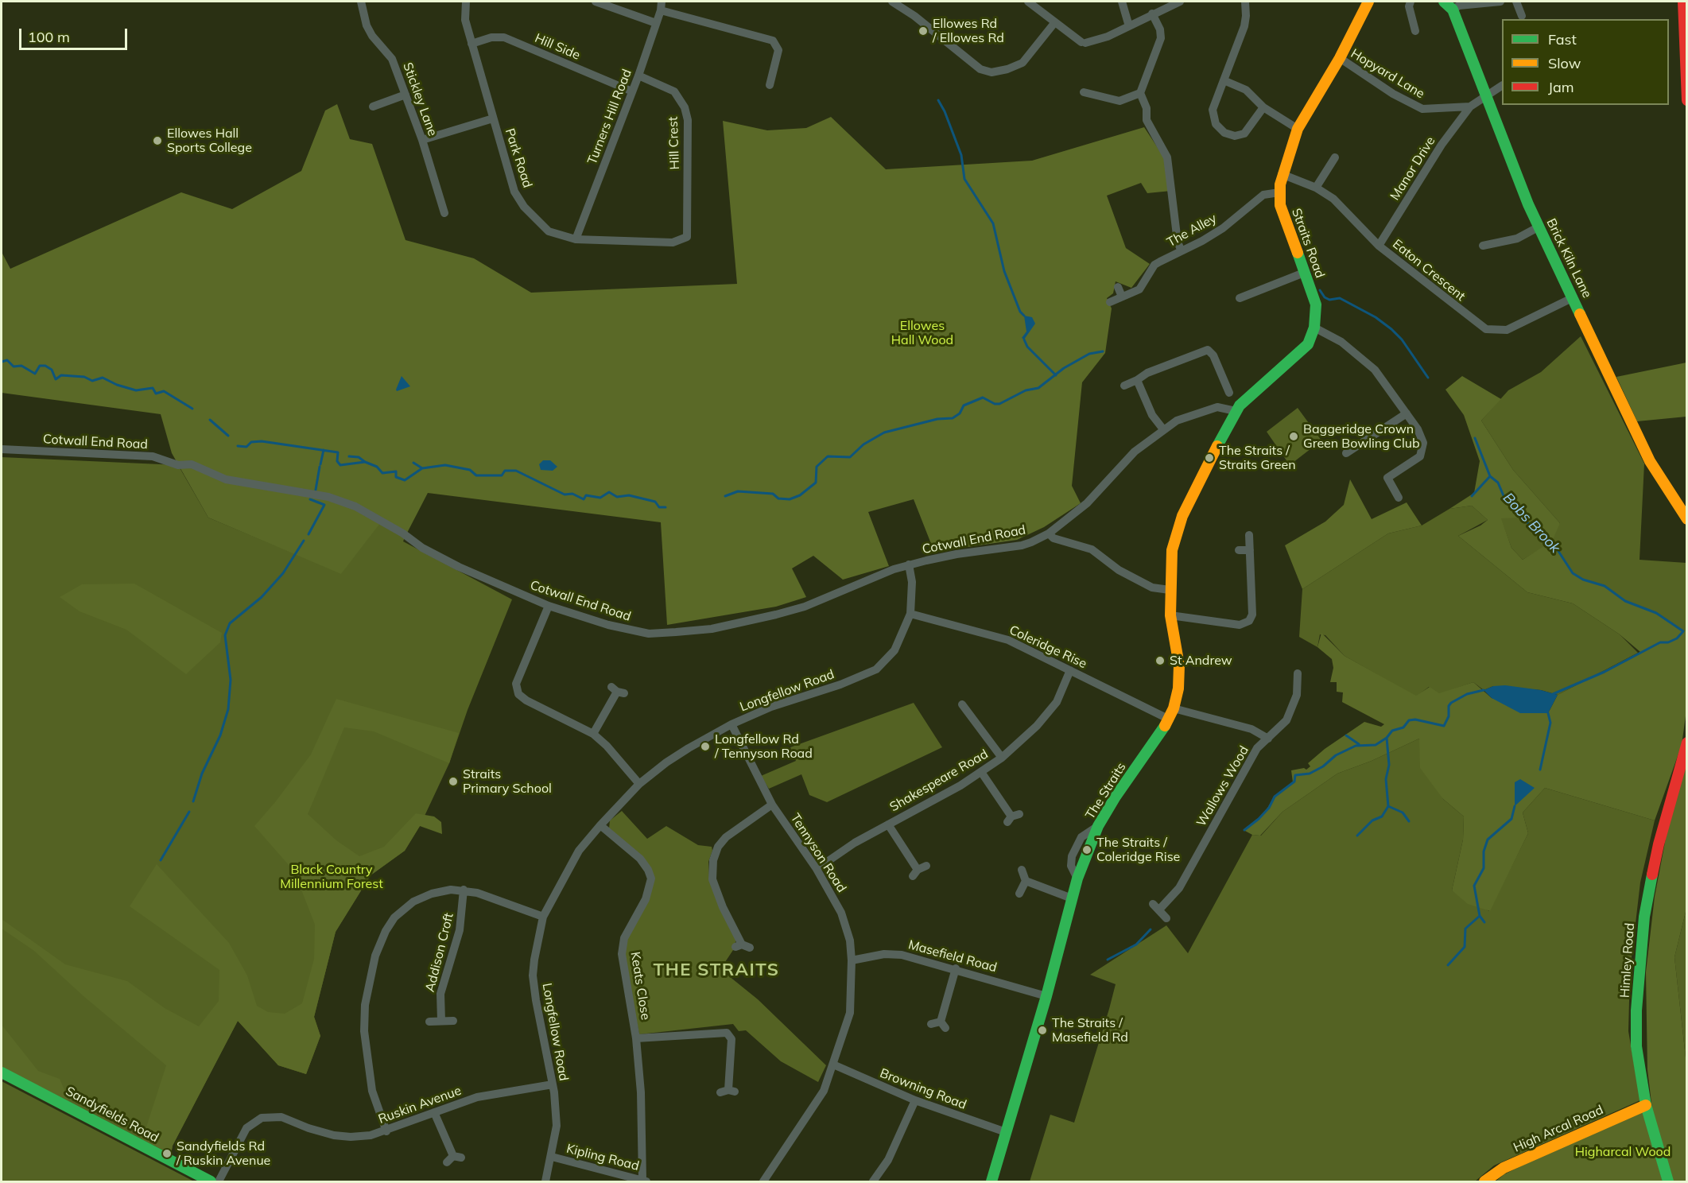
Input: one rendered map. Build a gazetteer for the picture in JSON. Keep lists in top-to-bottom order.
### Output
{
  "streets": {
    "street": [
      "Hill Side",
      "Hopyard Lane",
      "Stickley Lane",
      "Turners Hill Road",
      "Hill Crest",
      "Park Road",
      "Manor Drive",
      "The Alley",
      "Straits Road",
      "Brick Kiln Lane",
      "Eaton Crescent",
      "Cotwall End Road",
      "Coleridge Rise",
      "Longfellow Road",
      "Shakespeare Road",
      "Wallows Wood",
      "The Straits",
      "Tennyson Road",
      "Addison Croft",
      "Masefield Road",
      "Himley Road",
      "Keats Close",
      "Browning Road",
      "Ruskin Avenue",
      "Sandyfields Road",
      "High Arcal Road",
      "Kipling Road"
    ]
  },
  "crossings": [
    ["Hill Side", "Turners Hill Road"],
    ["Hill Side", "Park Road"],
    ["Hopyard Lane", "Manor Drive"],
    ["Hopyard Lane", "Straits Road"],
    ["Turners Hill Road", "Hill Crest"],
    ["Turners Hill Road", "Park Road"],
    ["Hill Crest", "Park Road"],
    ["Manor Drive", "Eaton Crescent"],
    ["The Alley", "Straits Road"],
    ["Straits Road", "Eaton Crescent"],
    ["Straits Road", "Cotwall End Road"],
    ["Straits Road", "The Straits"],
    ["Brick Kiln Lane", "Eaton Crescent"],
    ["Cotwall End Road", "Longfellow Road"],
    ["Coleridge Rise", "Longfellow Road"],
    ["Coleridge Rise", "Shakespeare Road"],
    ["Coleridge Rise", "Wallows Wood"],
    ["Coleridge Rise", "The Straits"],
    ["Longfellow Road", "Tennyson Road"],
    ["Longfellow Road", "Keats Close"],
    ["Longfellow Road", "Ruskin Avenue"],
    ["Longfellow Road", "Kipling Road"],
    ["Shakespeare Road", "Tennyson Road"],
    ["The Straits", "Masefield Road"],
    ["The Straits", "Browning Road"],
    ["Tennyson Road", "Masefield Road"],
    ["Tennyson Road", "Browning Road"],
    ["Himley Road", "High Arcal Road"],
    ["Keats Close", "Kipling Road"]
  ],
  "districts": ["THE STRAITS"],
  "water": ["Bobs Brook"],
  "parks": ["Ellowes Hall Wood", "Black Country Millennium Forest", "Higharcal Wood"],
  "places": [
    "Ellowes Rd / Ellowes Rd",
    "Ellowes Hall Sports College",
    "Baggeridge Crown Green Bowling Club",
    "The Straits / Straits Green",
    "St Andrew",
    "Longfellow Rd / Tennyson Road",
    "Straits Primary School",
    "The Straits / Coleridge Rise",
    "The Straits / Masefield Rd",
    "Sandyfields Rd / Ruskin Avenue"
  ],
  "legend": ["Fast", "Slow", "Jam"],
  "scale_bar": "100 m"
}
